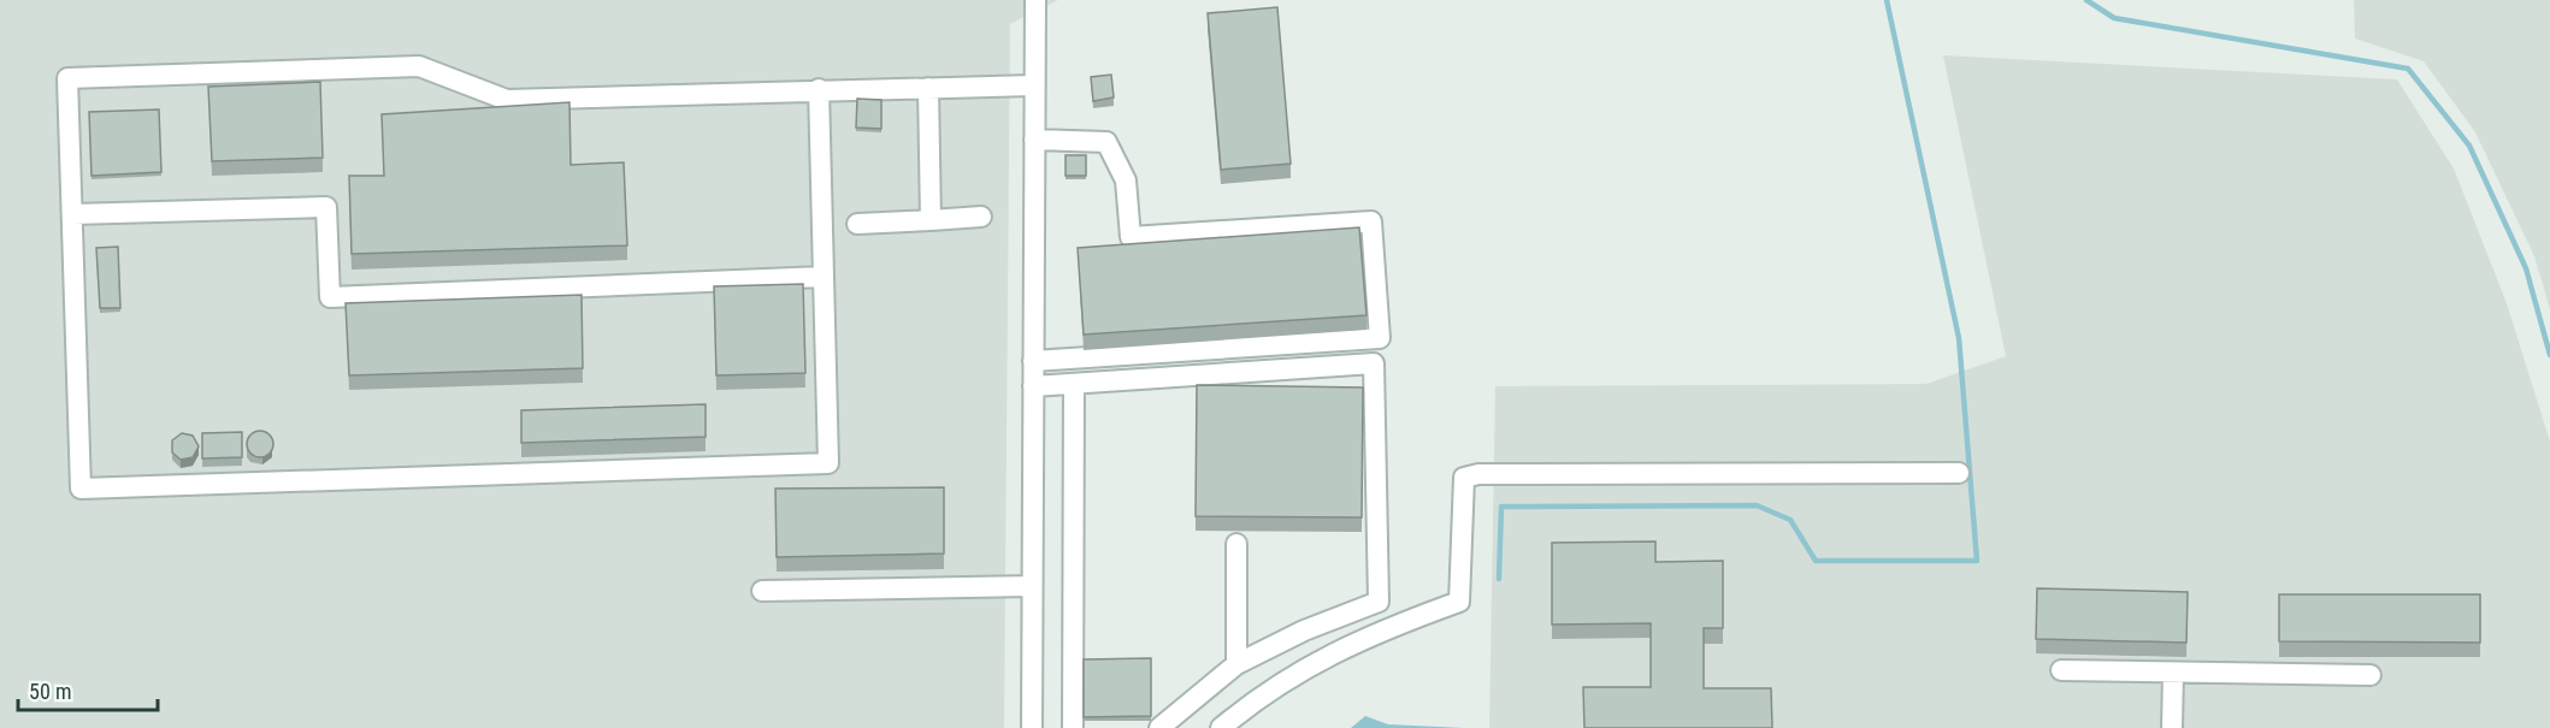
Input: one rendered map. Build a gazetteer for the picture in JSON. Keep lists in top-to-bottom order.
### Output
{
  "scale_bar": "50 m"
}
